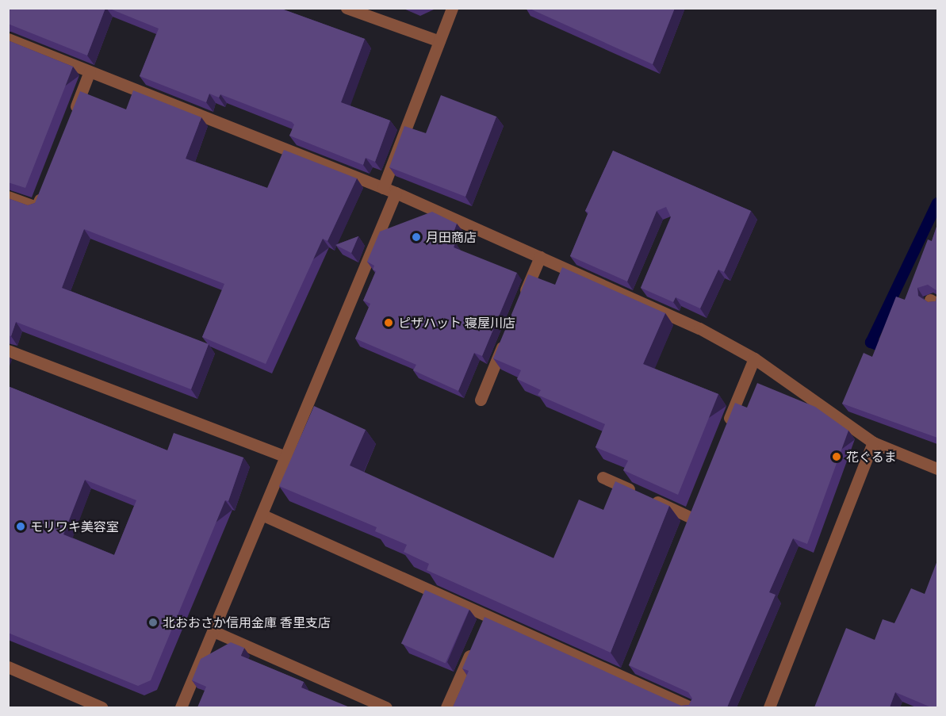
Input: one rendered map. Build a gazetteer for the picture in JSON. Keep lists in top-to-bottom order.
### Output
{
  "places": [
    "月田商店",
    "ピザハット 寝屋川店",
    "花ぐるま",
    "モリワキ美容室",
    "北おおさか信用金庫 香里支店"
  ]
}
